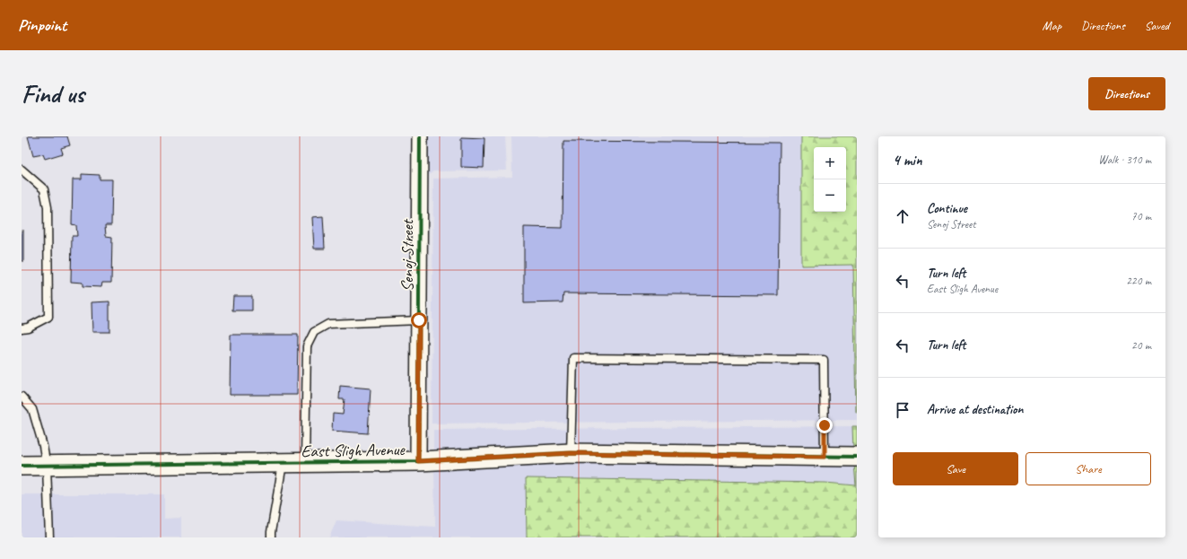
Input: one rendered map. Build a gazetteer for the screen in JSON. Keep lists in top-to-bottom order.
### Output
{
  "streets": {
    "street": ["Senoj Street", "East Sligh Avenue"]
  },
  "crossings": [
    ["Senoj Street", "East Sligh Avenue"]
  ],
  "page": {
    "header": "Pinpoint",
    "nav": ["Map", "Directions", "Saved"],
    "buttons": [
      "Directions",
      ["Save", "Share"]
    ],
    "title": "Find us",
    "heading": ["4 min", "Walk · 310 m"],
    "map_buttons": ["+", "−"],
    "list": [
      ["Continue", "Senoj Street", "70 m"],
      ["Turn left", "East Sligh Avenue", "220 m"],
      ["Turn left", "20 m"],
      "Arrive at destination"
    ]
  }
}
